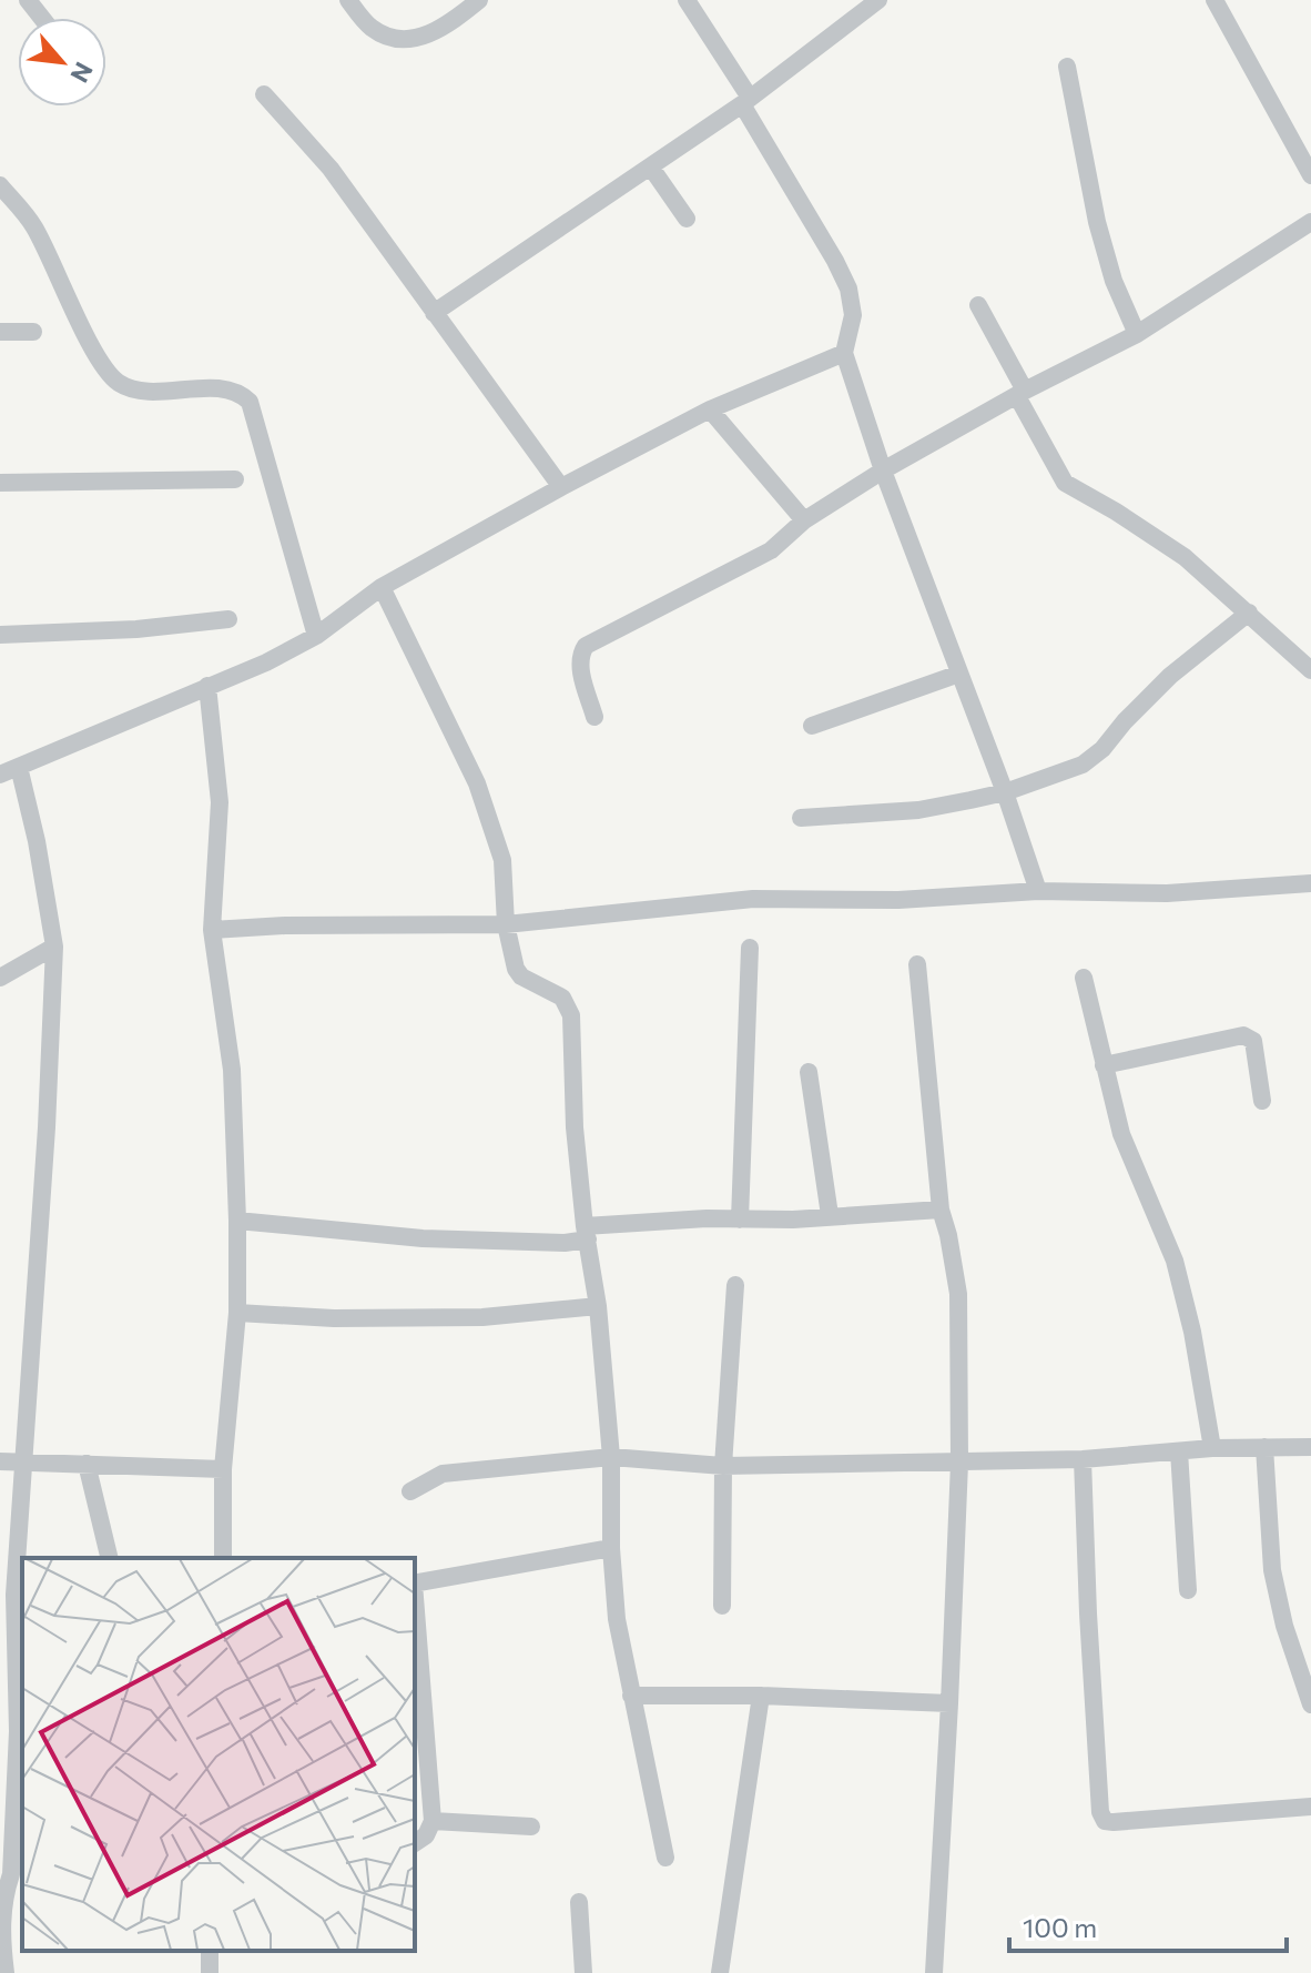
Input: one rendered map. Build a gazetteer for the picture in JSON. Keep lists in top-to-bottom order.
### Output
{
  "scale_bar": "100 m",
  "north": "bottom right"
}
